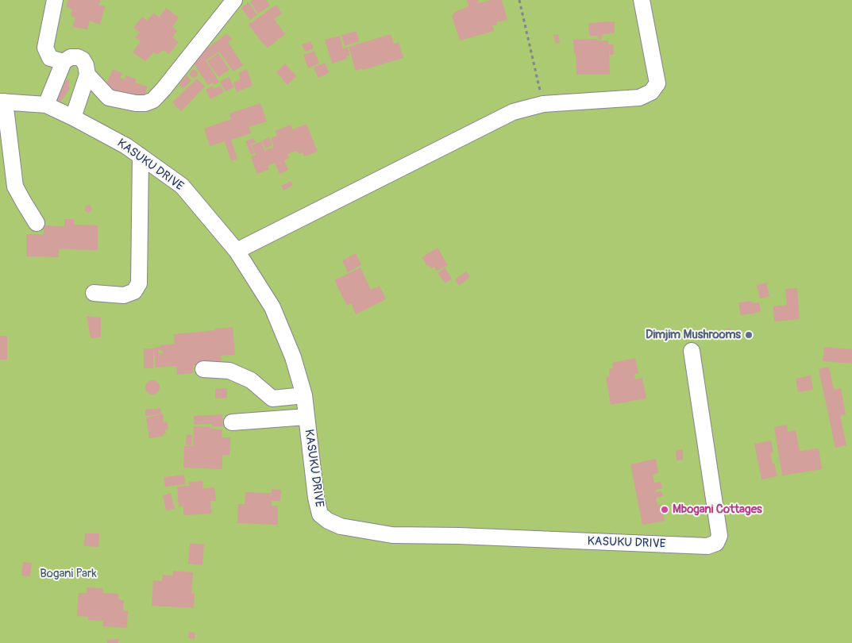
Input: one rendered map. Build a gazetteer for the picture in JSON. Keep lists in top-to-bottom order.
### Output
{
  "streets": {
    "street": ["KASUKU DRIVE"]
  },
  "parks": ["Bogani Park"],
  "places": ["Dimjim Mushrooms", "Mbogani Cottages"]
}
